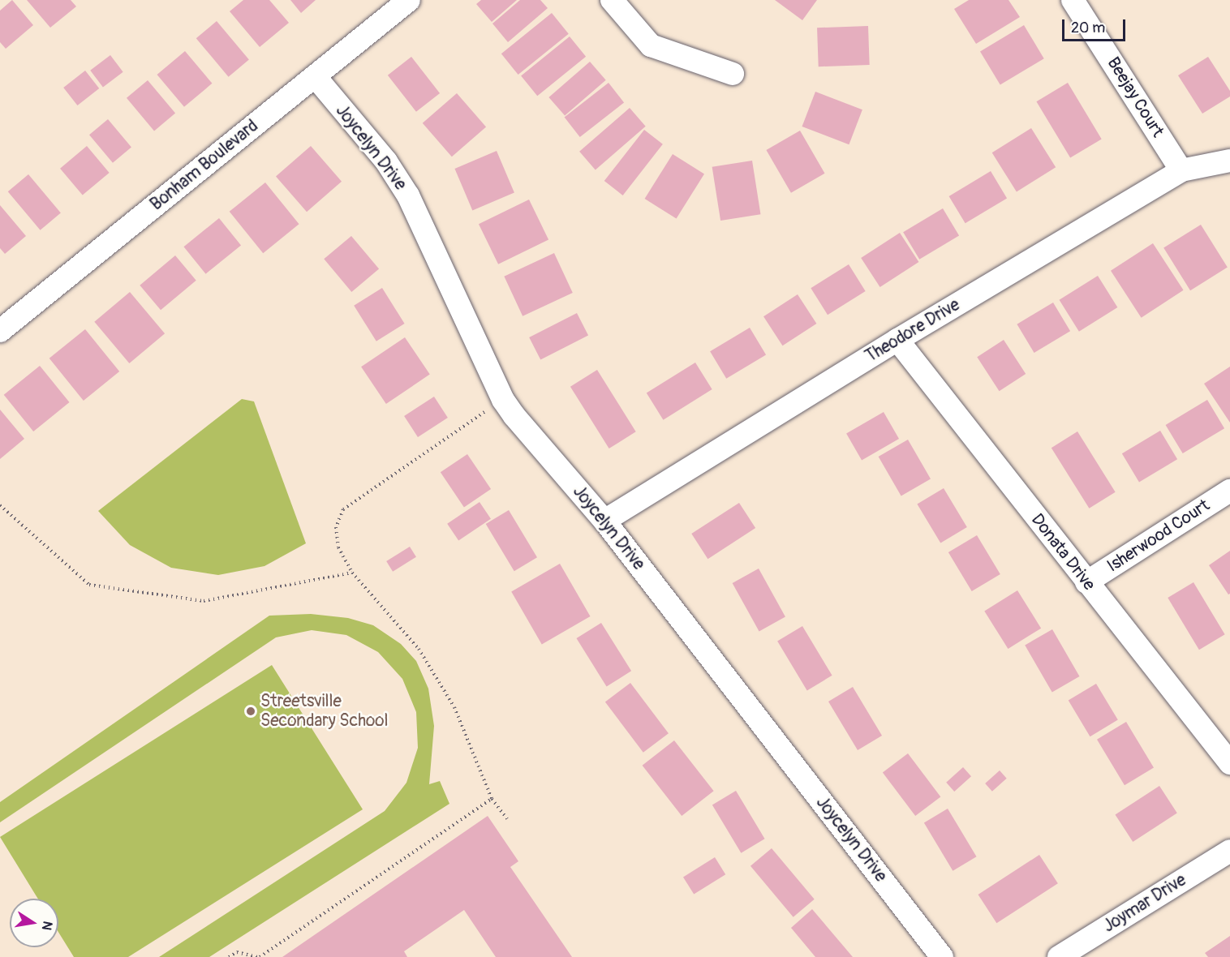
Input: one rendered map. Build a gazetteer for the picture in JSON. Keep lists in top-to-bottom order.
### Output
{
  "streets": {
    "street": [
      "Beejay Court",
      "Joycelyn Drive",
      "Bonham Boulevard",
      "Theodore Drive",
      "Isherwood Court",
      "Donata Drive",
      "Joymar Drive"
    ]
  },
  "crossings": [
    ["Beejay Court", "Theodore Drive"],
    ["Joycelyn Drive", "Bonham Boulevard"],
    ["Joycelyn Drive", "Theodore Drive"],
    ["Theodore Drive", "Donata Drive"],
    ["Isherwood Court", "Donata Drive"]
  ],
  "places": ["Streetsville Secondary School"],
  "scale_bar": "20 m",
  "north": "right"
}
